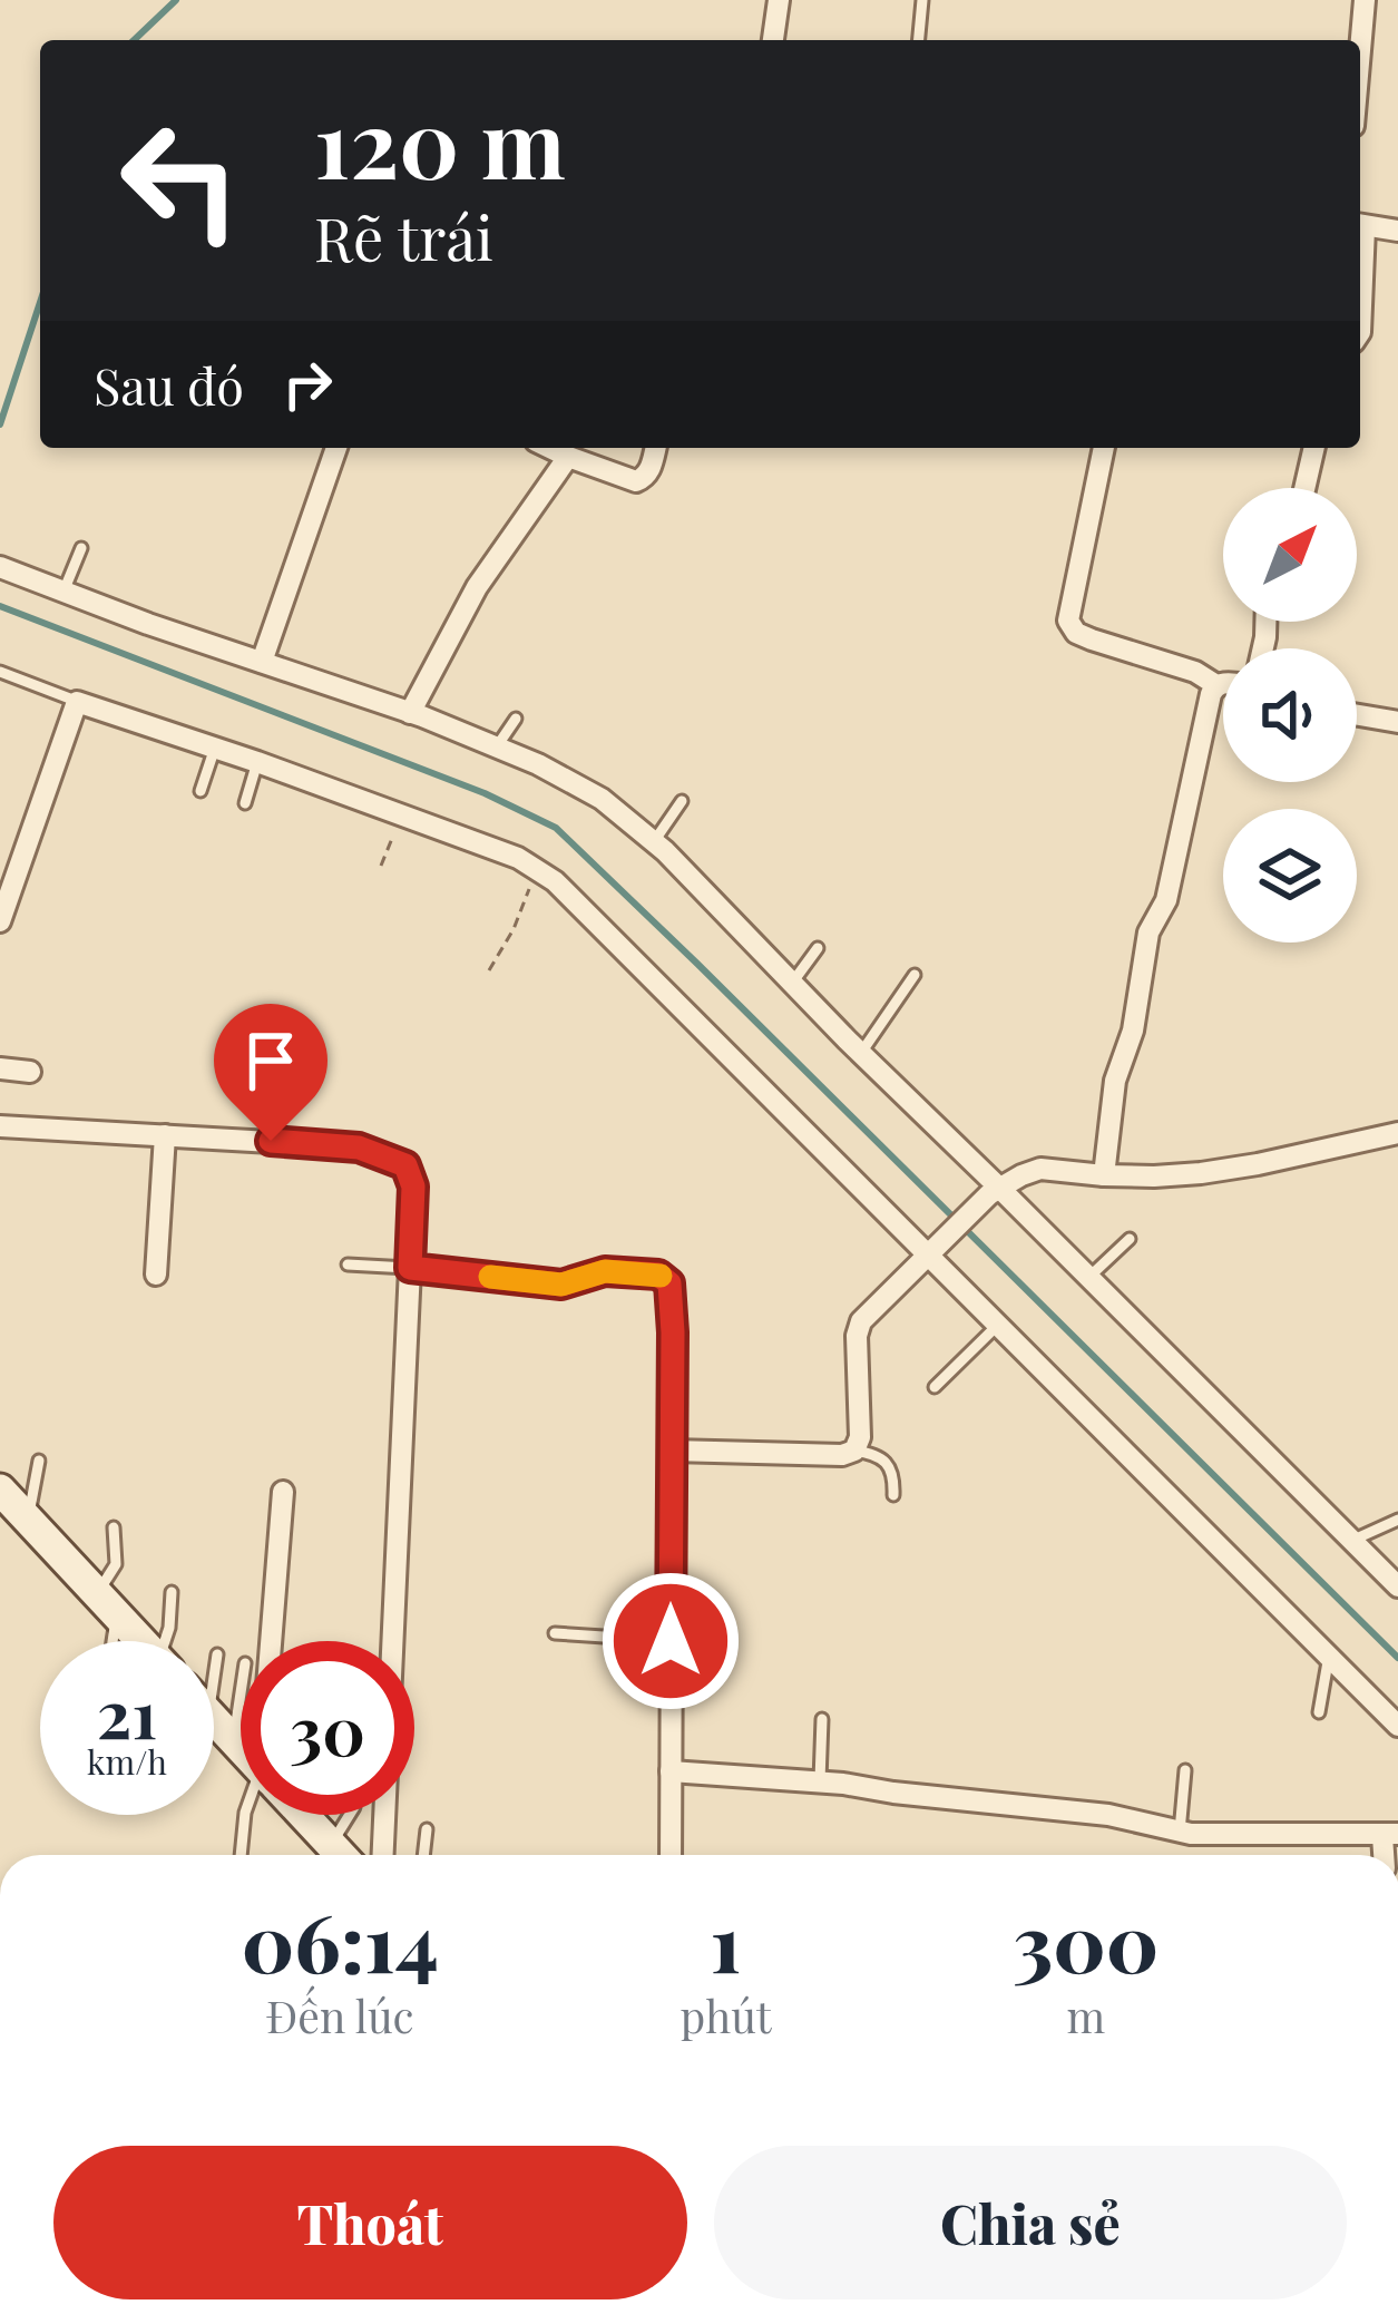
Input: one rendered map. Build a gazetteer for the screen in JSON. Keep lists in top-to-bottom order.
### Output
{
  "north": "top right",
  "page": {
    "turn": ["120 m", "Rẽ trái"],
    "then": "Sau đó",
    "speed": "21 km/h",
    "limit": "30",
    "eta": [
      "06:14",
      "Đến lúc",
      "1",
      "phút",
      "300",
      "m"
    ],
    "buttons": ["Thoát", "Chia sẻ"]
  }
}
